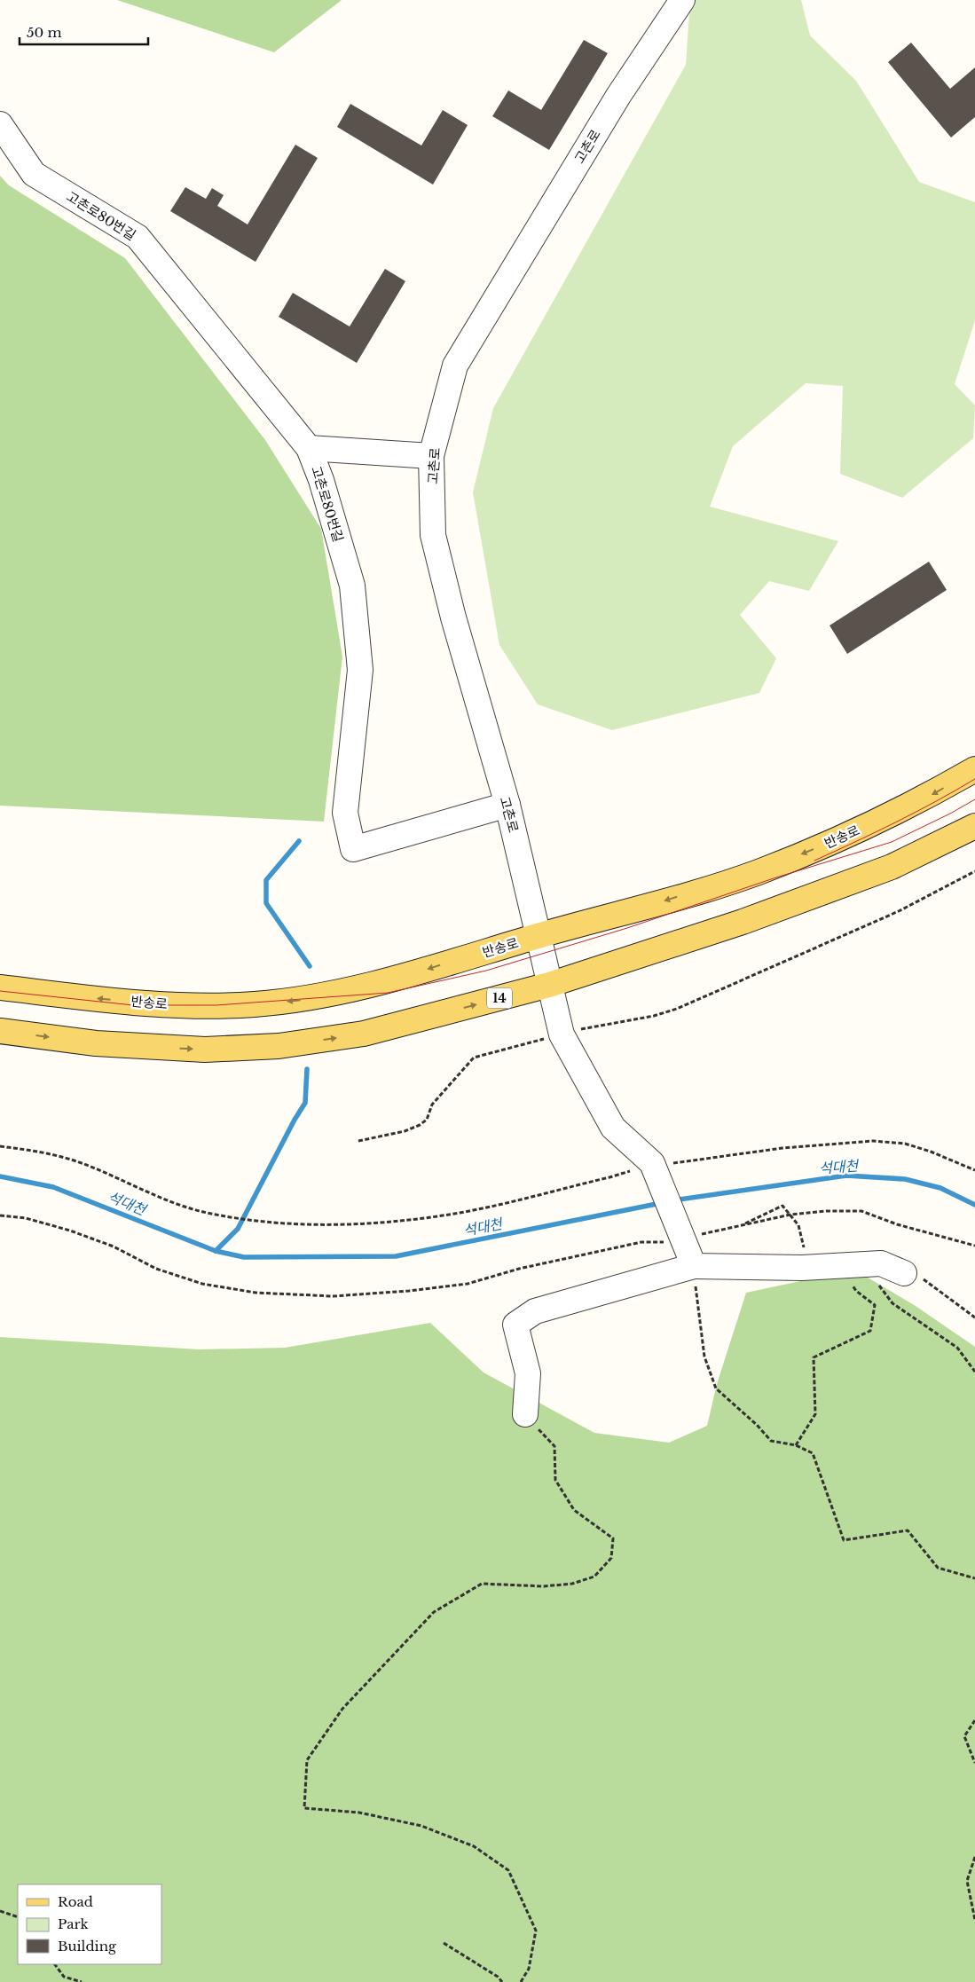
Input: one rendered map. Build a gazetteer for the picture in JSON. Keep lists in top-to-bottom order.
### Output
{
  "streets": {
    "main road": ["반송로", "14"],
    "street": ["고촌로", "고촌로80번길"]
  },
  "crossings": [
    ["고촌로", "고촌로80번길"],
    ["고촌로", "반송로"],
    ["고촌로", "14"]
  ],
  "water": ["석대천"],
  "legend": ["Road", "Park", "Building"],
  "scale_bar": "50 m"
}
